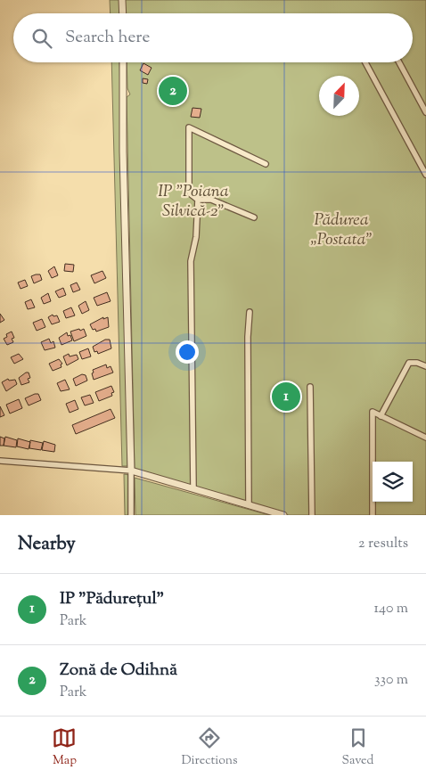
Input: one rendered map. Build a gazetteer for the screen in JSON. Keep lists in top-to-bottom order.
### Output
{
  "parks": ["IP \"Poiana Silvică-2\"", "Pădurea „Postata”"],
  "north": "top right",
  "page": {
    "search": "Search here",
    "pins": ["2", "1"],
    "heading": ["Nearby", "2 results"],
    "list": [
      {
        "mark": "1",
        "name": "IP \"Pădurețul\"",
        "note": "Park",
        "value": "140 m"
      },
      {
        "mark": "2",
        "name": "Zonă de Odihnă",
        "note": "Park",
        "value": "330 m"
      }
    ],
    "nav": ["Map", "Directions", "Saved"]
  }
}
